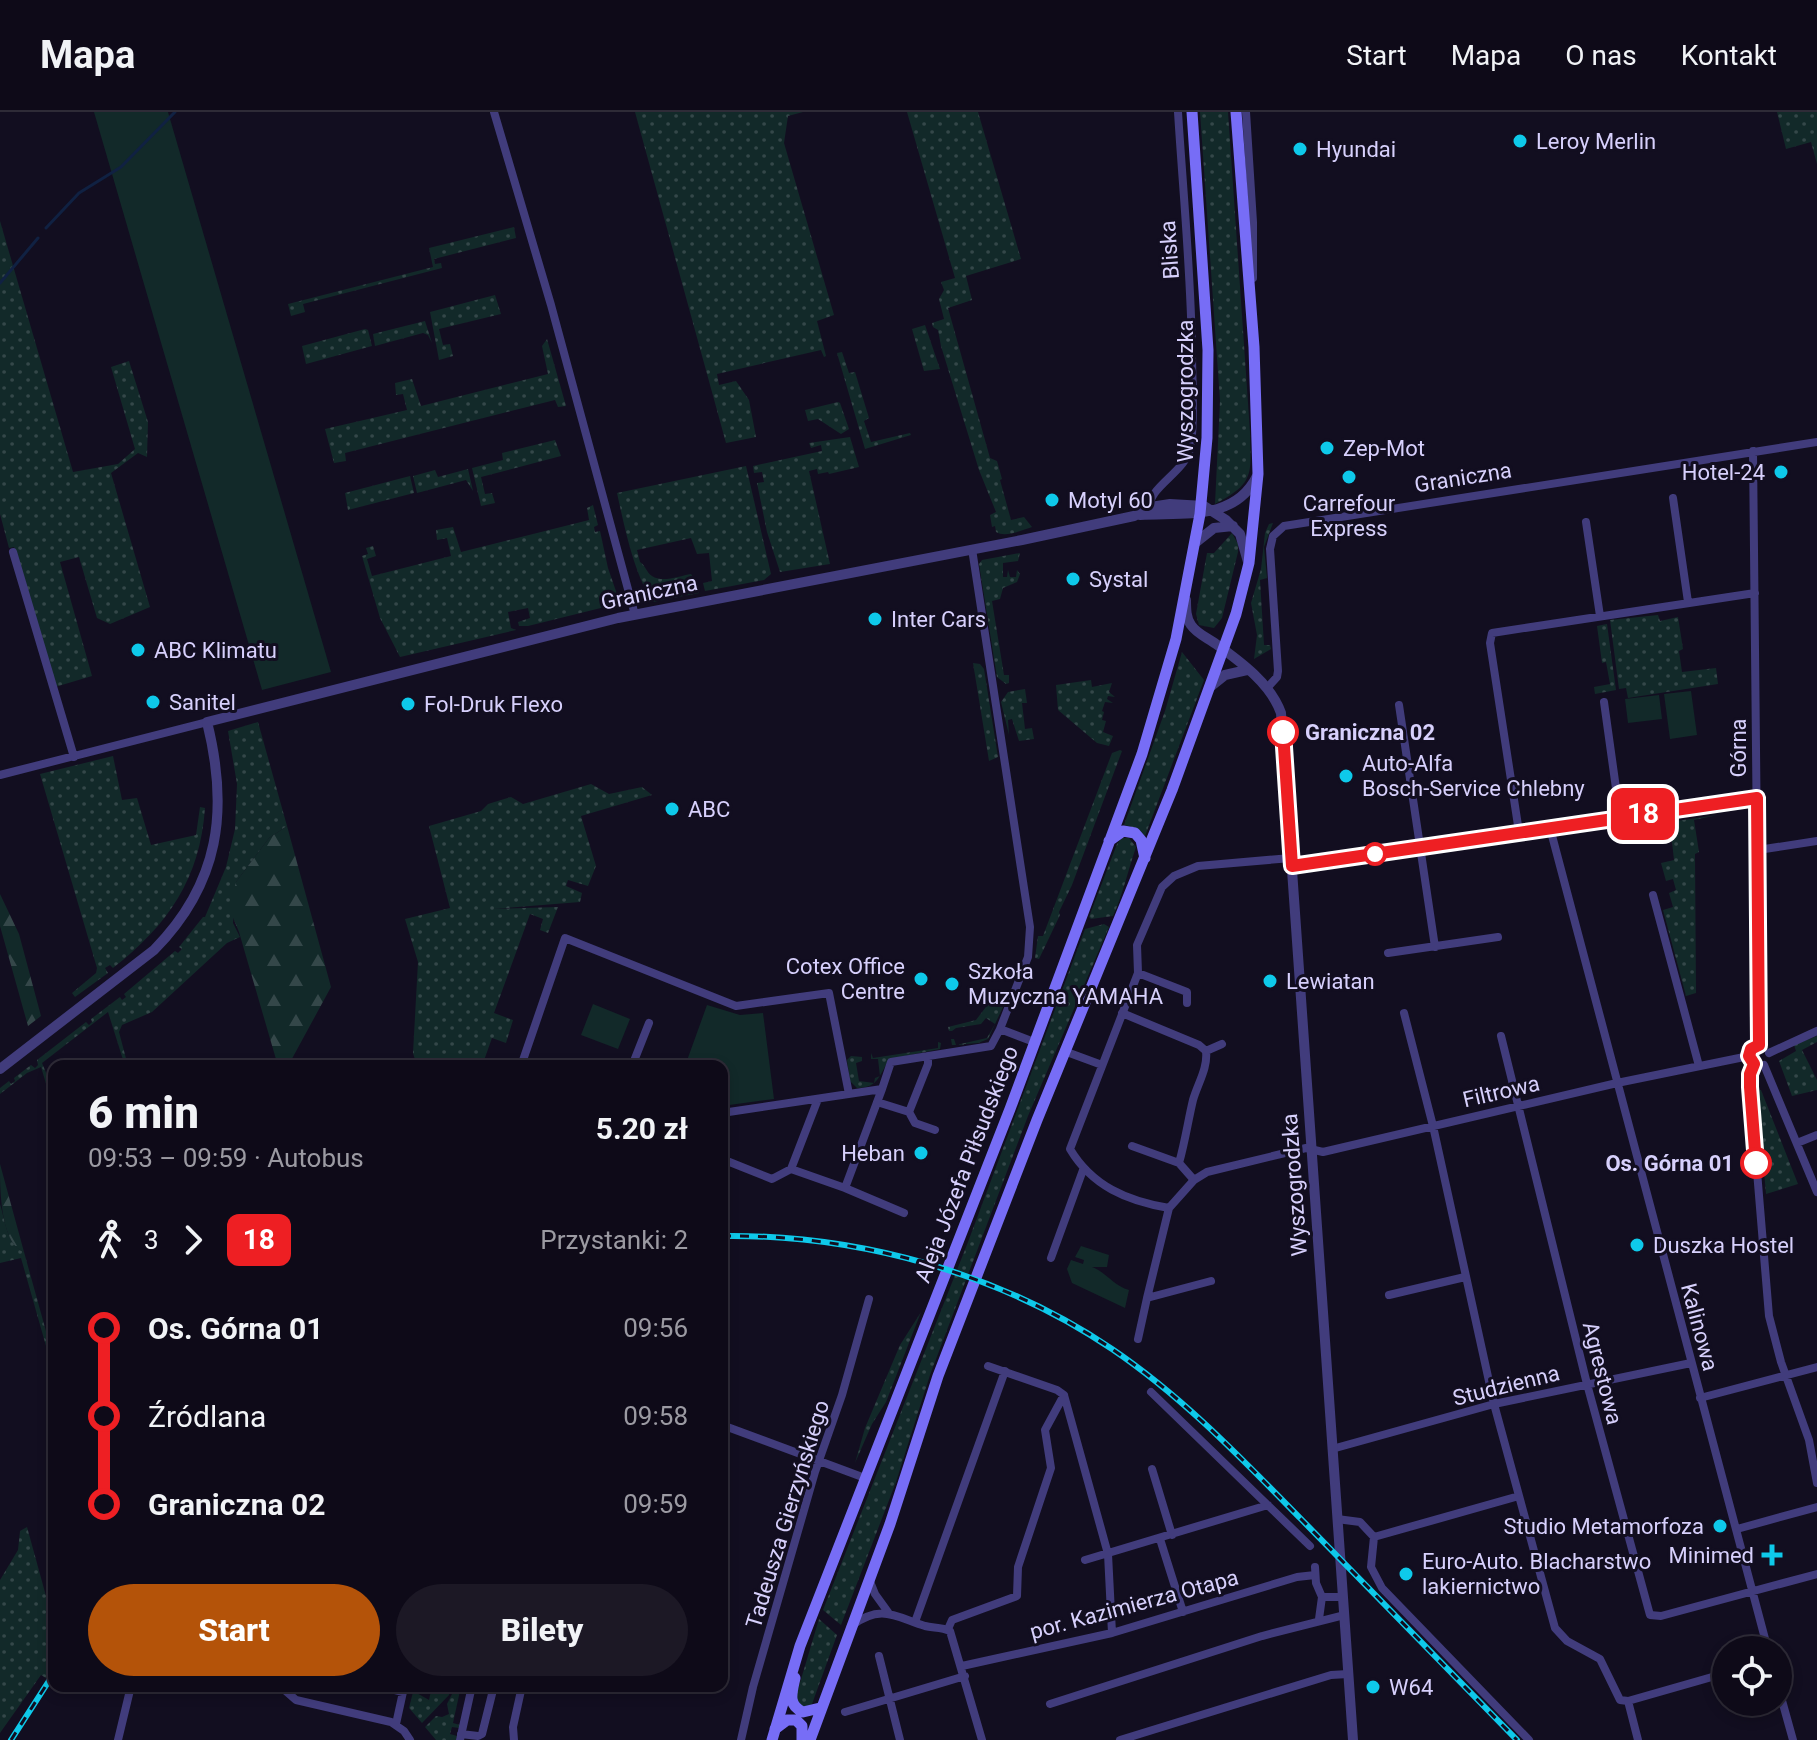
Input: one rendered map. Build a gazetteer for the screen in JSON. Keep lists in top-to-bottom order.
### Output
{
  "streets": {
    "main road": ["Wyszogrodzka", "Aleja Józefa Piłsudskiego"],
    "street": [
      "Bliska",
      "Graniczna",
      "Górna",
      "Filtrowa",
      "Kalinowa",
      "Agrestowa",
      "Studzienna",
      "Tadeusza Gierzyńskiego",
      "por. Kazimierza Otapa"
    ]
  },
  "crossings": [
    ["Bliska", "Graniczna"],
    ["Wyszogrodzka", "Graniczna"],
    ["Wyszogrodzka", "Filtrowa"],
    ["Wyszogrodzka", "Aleja Józefa Piłsudskiego"],
    ["Wyszogrodzka", "Studzienna"],
    ["Graniczna", "Górna"],
    ["Górna", "Filtrowa"],
    ["Filtrowa", "Kalinowa"],
    ["Filtrowa", "Agrestowa"],
    ["Kalinowa", "Agrestowa"],
    ["Kalinowa", "Studzienna"],
    ["Agrestowa", "Studzienna"]
  ],
  "places": {
    "other": [
      "Leroy Merlin",
      "Hyundai",
      "Zep-Mot",
      "Hotel-24",
      "Carrefour Express",
      "Motyl 60",
      "Systal",
      "Inter Cars",
      "ABC Klimatu",
      "Sanitel",
      "Fol-Druk Flexo",
      "Graniczna 02",
      "Auto-Alfa Bosch-Service Chlebny",
      "ABC",
      "Cotex Office Centre",
      "Lewiatan",
      "Szkoła Muzyczna YAMAHA",
      "Heban",
      "Os. Górna 01",
      "Duszka Hostel",
      "Studio Metamorfoza",
      "Euro-Auto. Blacharstwo lakiernictwo",
      "W64"
    ],
    "health": ["Minimed"]
  },
  "lines": ["bus line 18"],
  "page": {
    "header": "Mapa",
    "nav": [
      "Start",
      "Mapa",
      "O nas",
      "Kontakt"
    ],
    "on_map": "18",
    "heading": ["6 min", "09:53 – 09:59 · Autobus", "5.20 zł"],
    "legs": ["3", "18", "Przystanki: 2"],
    "list": [
      {
        "name": "Os. Górna 01",
        "value": "09:56"
      },
      {
        "name": "Źródlana",
        "value": "09:58"
      },
      {
        "name": "Graniczna 02",
        "value": "09:59"
      }
    ],
    "buttons": ["Start", "Bilety"]
  }
}
